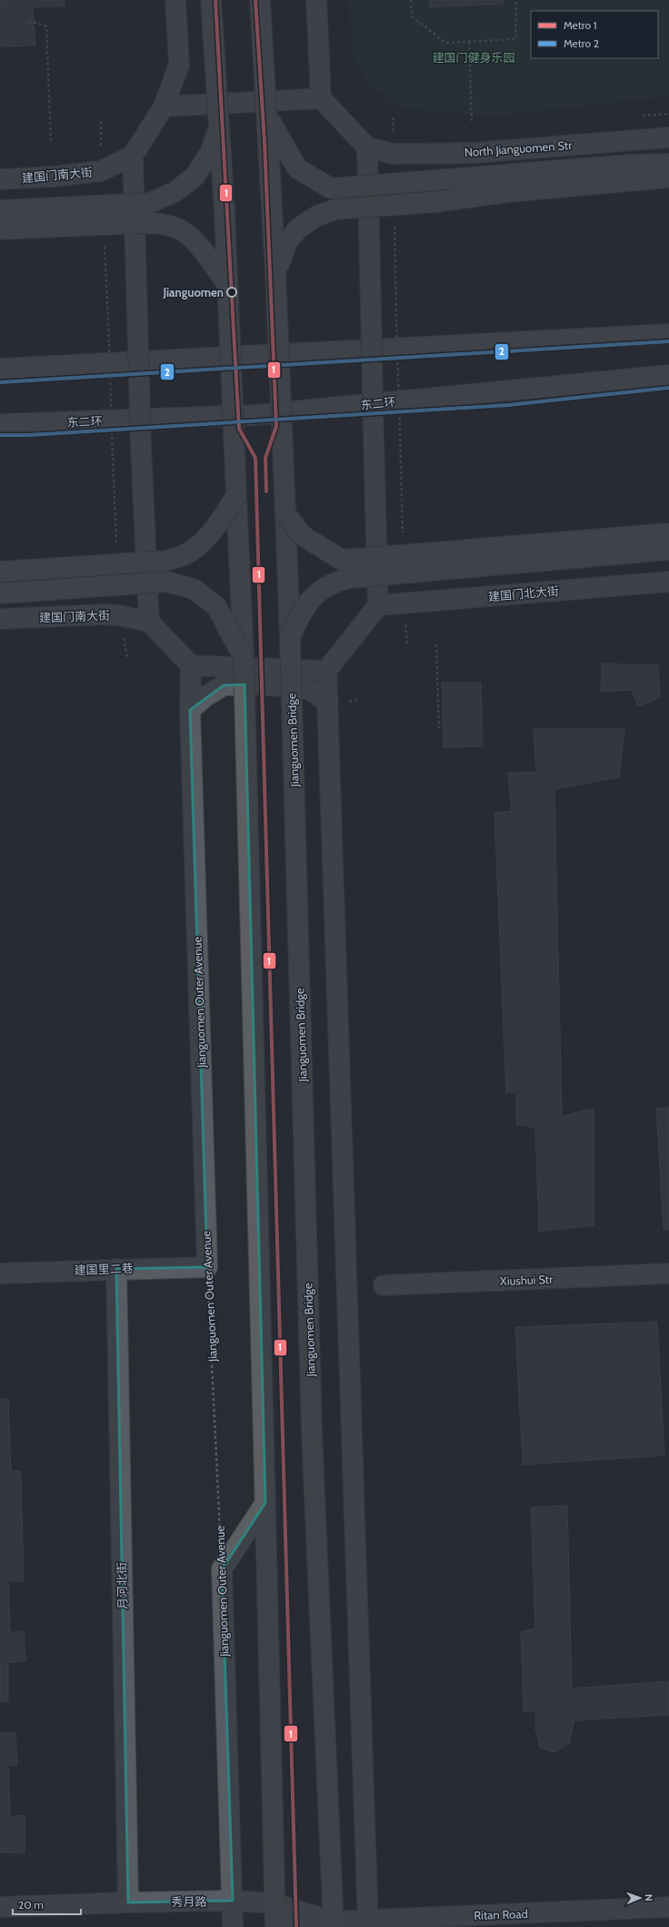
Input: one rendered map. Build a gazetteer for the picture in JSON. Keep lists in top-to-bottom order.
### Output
{
  "streets": {
    "highway": ["东二环", "Jianguomen Bridge"],
    "street": [
      "North Jianguomen Str",
      "建国门南大街",
      "建国门北大街",
      "Jianguomen Outer Avenue",
      "建国里二巷",
      "Xiushui Str",
      "月河北街",
      "秀月路",
      "Ritan Road"
    ]
  },
  "crossings": [
    ["Jianguomen Bridge", "秀月路"],
    ["Jianguomen Bridge", "Ritan Road"],
    ["Jianguomen Outer Avenue", "建国里二巷"],
    ["Jianguomen Outer Avenue", "秀月路"],
    ["建国里二巷", "月河北街"],
    ["月河北街", "秀月路"],
    ["秀月路", "Ritan Road"]
  ],
  "parks": ["建国门健身乐园"],
  "places": ["Jianguomen"],
  "lines": ["metro line 1", "metro line 2"],
  "legend": ["Metro 1", "Metro 2"],
  "scale_bar": "20 m",
  "north": "right"
}
